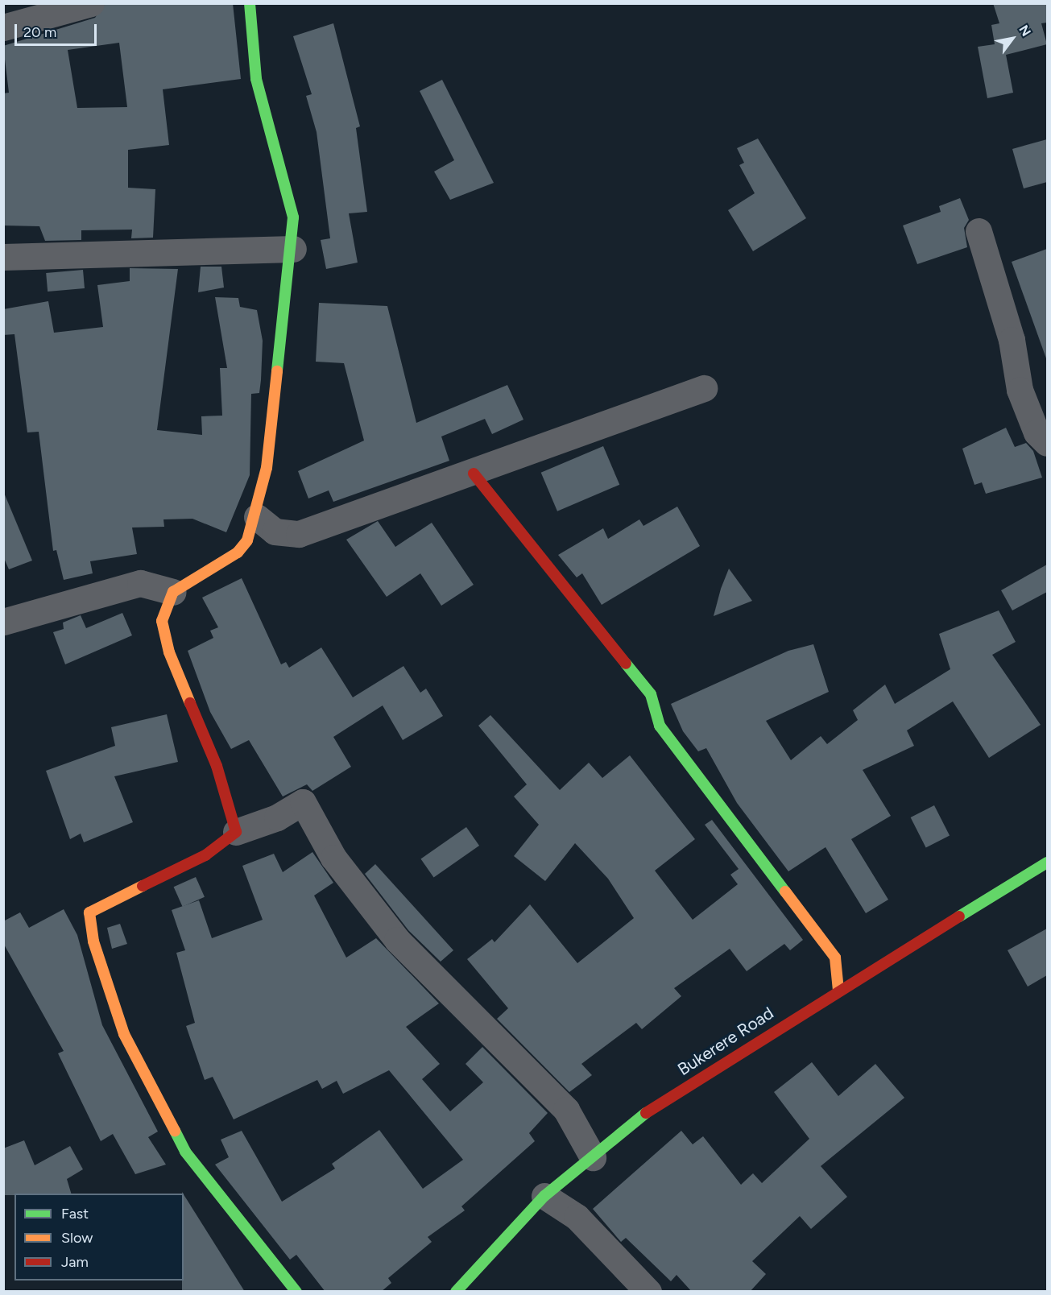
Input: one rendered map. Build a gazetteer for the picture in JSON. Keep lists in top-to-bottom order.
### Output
{
  "streets": {
    "street": ["Bukerere Road"]
  },
  "legend": ["Fast", "Slow", "Jam"],
  "scale_bar": "20 m",
  "north": "top right"
}
